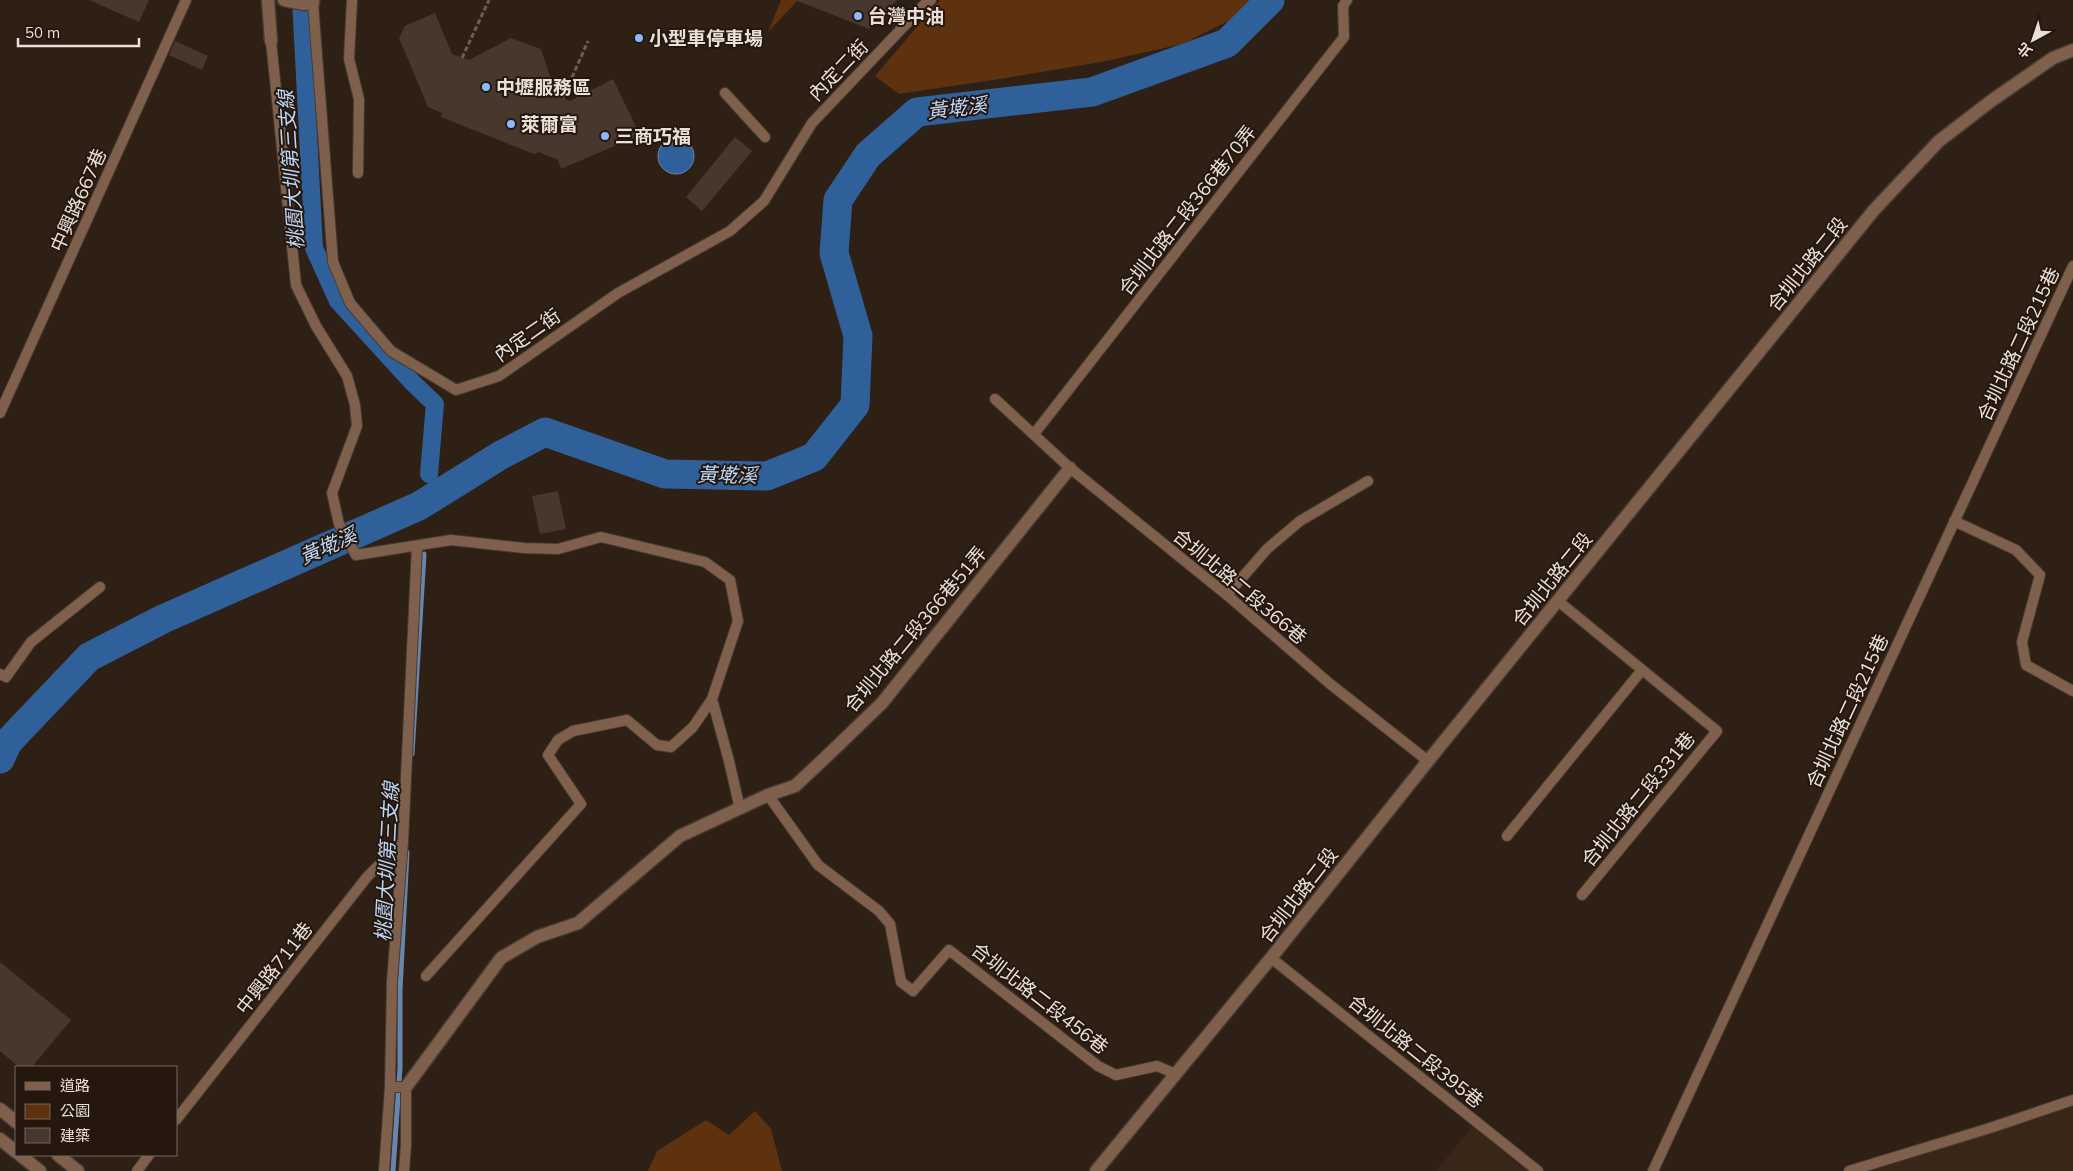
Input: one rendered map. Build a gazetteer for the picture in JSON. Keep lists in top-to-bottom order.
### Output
{
  "streets": {
    "street": ["合圳北路二段", "合圳北路二段366巷51弄"],
    "lane": [
      "內定二街",
      "中興路667巷",
      "合圳北路二段366巷70弄",
      "合圳北路二段215巷",
      "合圳北路二段366巷",
      "合圳北路二段331巷",
      "中興路711巷",
      "合圳北路二段456巷",
      "合圳北路二段395巷"
    ]
  },
  "crossings": [
    ["合圳北路二段366巷70弄", "合圳北路二段366巷"],
    ["合圳北路二段", "合圳北路二段366巷"],
    ["合圳北路二段", "合圳北路二段331巷"],
    ["合圳北路二段", "合圳北路二段456巷"],
    ["合圳北路二段", "合圳北路二段395巷"],
    ["合圳北路二段366巷", "合圳北路二段366巷51弄"],
    ["合圳北路二段366巷51弄", "合圳北路二段456巷"]
  ],
  "water": ["黃墘溪", "桃園大圳第三支線"],
  "places": [
    "台灣中油",
    "小型車停車場",
    "中壢服務區",
    "萊爾富",
    "三商巧福"
  ],
  "legend": ["道路", "公園", "建築"],
  "scale_bar": "50 m",
  "north": "bottom left"
}
